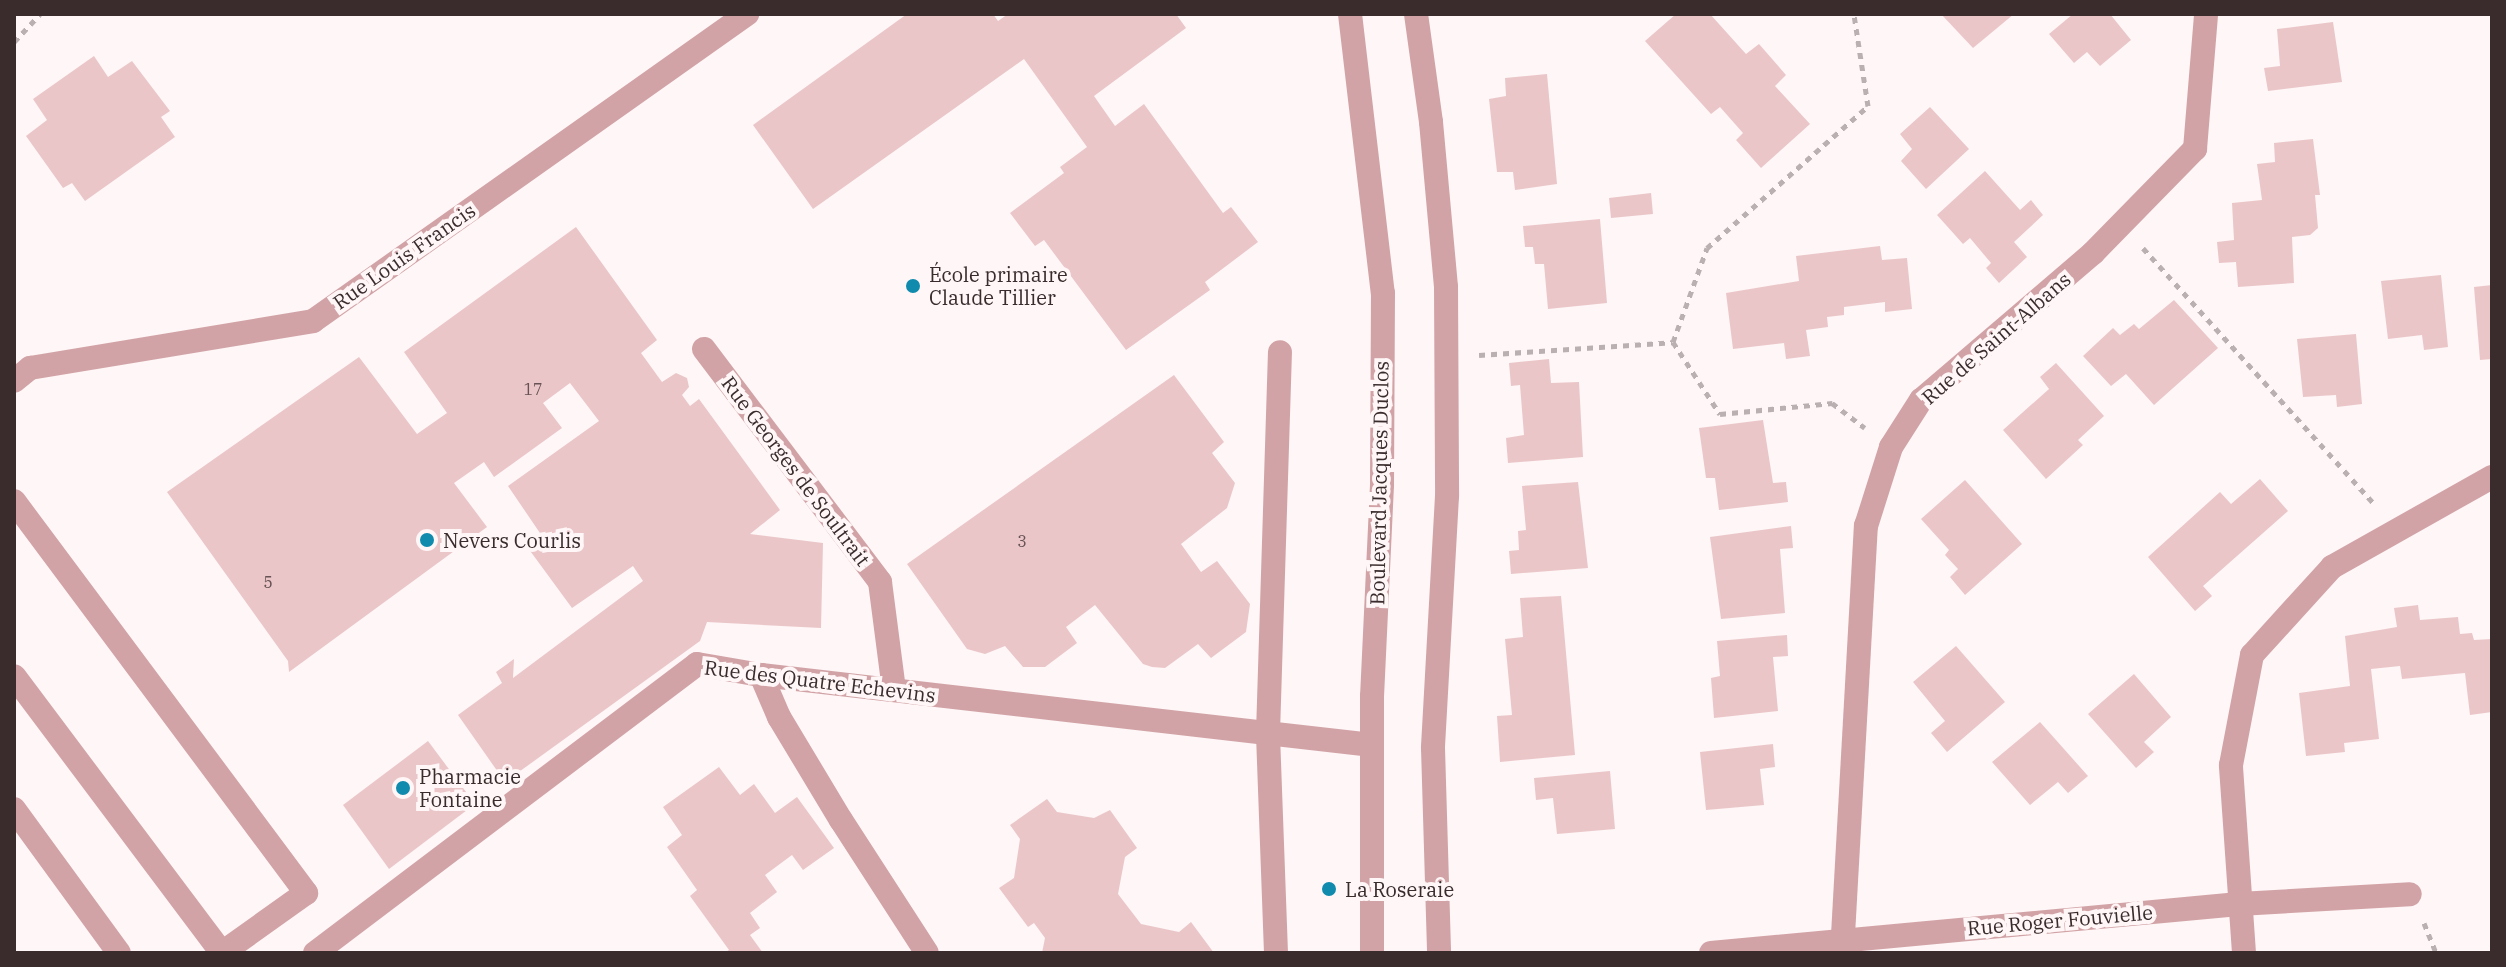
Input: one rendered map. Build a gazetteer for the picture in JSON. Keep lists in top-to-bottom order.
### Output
{
  "streets": {
    "street": [
      "Rue Louis Francis",
      "Rue de Saint-Albans",
      "Rue Georges de Soultrait",
      "Boulevard Jacques Duclos",
      "Rue des Quatre Echevins",
      "Rue Roger Fouvielle"
    ]
  },
  "crossings": [
    ["Rue de Saint-Albans", "Rue Roger Fouvielle"],
    ["Rue Georges de Soultrait", "Rue des Quatre Echevins"],
    ["Boulevard Jacques Duclos", "Rue des Quatre Echevins"]
  ],
  "places": [
    "École primaire Claude Tillier",
    "Nevers Courlis",
    "Pharmacie Fontaine",
    "La Roseraie"
  ],
  "house_numbers": ["17", "3", "5"]
}
